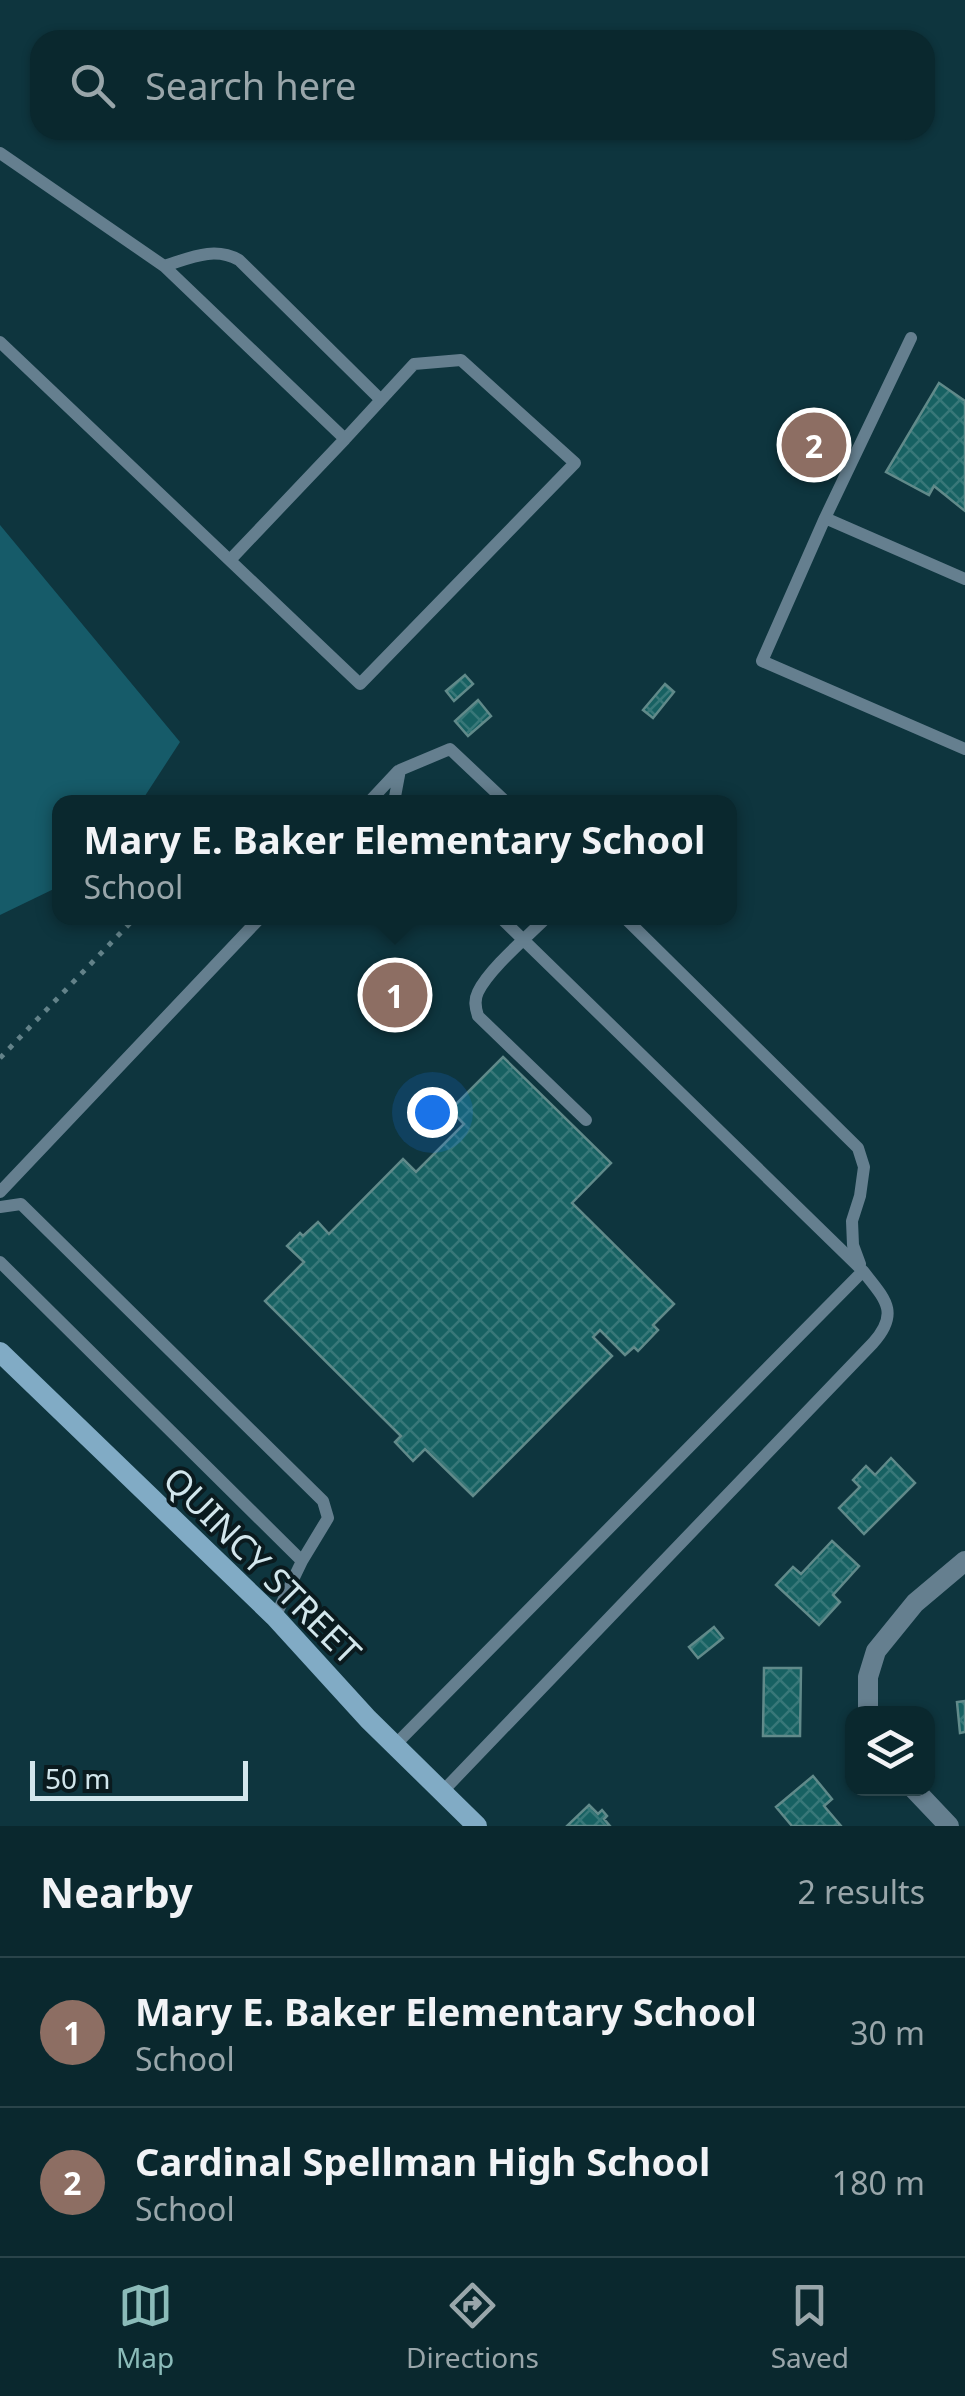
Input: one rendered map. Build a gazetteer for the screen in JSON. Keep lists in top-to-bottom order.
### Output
{
  "streets": {
    "main road": ["QUINCY STREET"]
  },
  "scale_bar": "50 m",
  "page": {
    "search": "Search here",
    "pins": ["2", "1"],
    "popup": ["Mary E. Baker Elementary School", "School"],
    "scale": "50 m",
    "heading": ["Nearby", "2 results"],
    "list": [
      {
        "mark": "1",
        "name": "Mary E. Baker Elementary School",
        "note": "School",
        "value": "30 m"
      },
      {
        "mark": "2",
        "name": "Cardinal Spellman High School",
        "note": "School",
        "value": "180 m"
      }
    ],
    "nav": ["Map", "Directions", "Saved"]
  }
}
